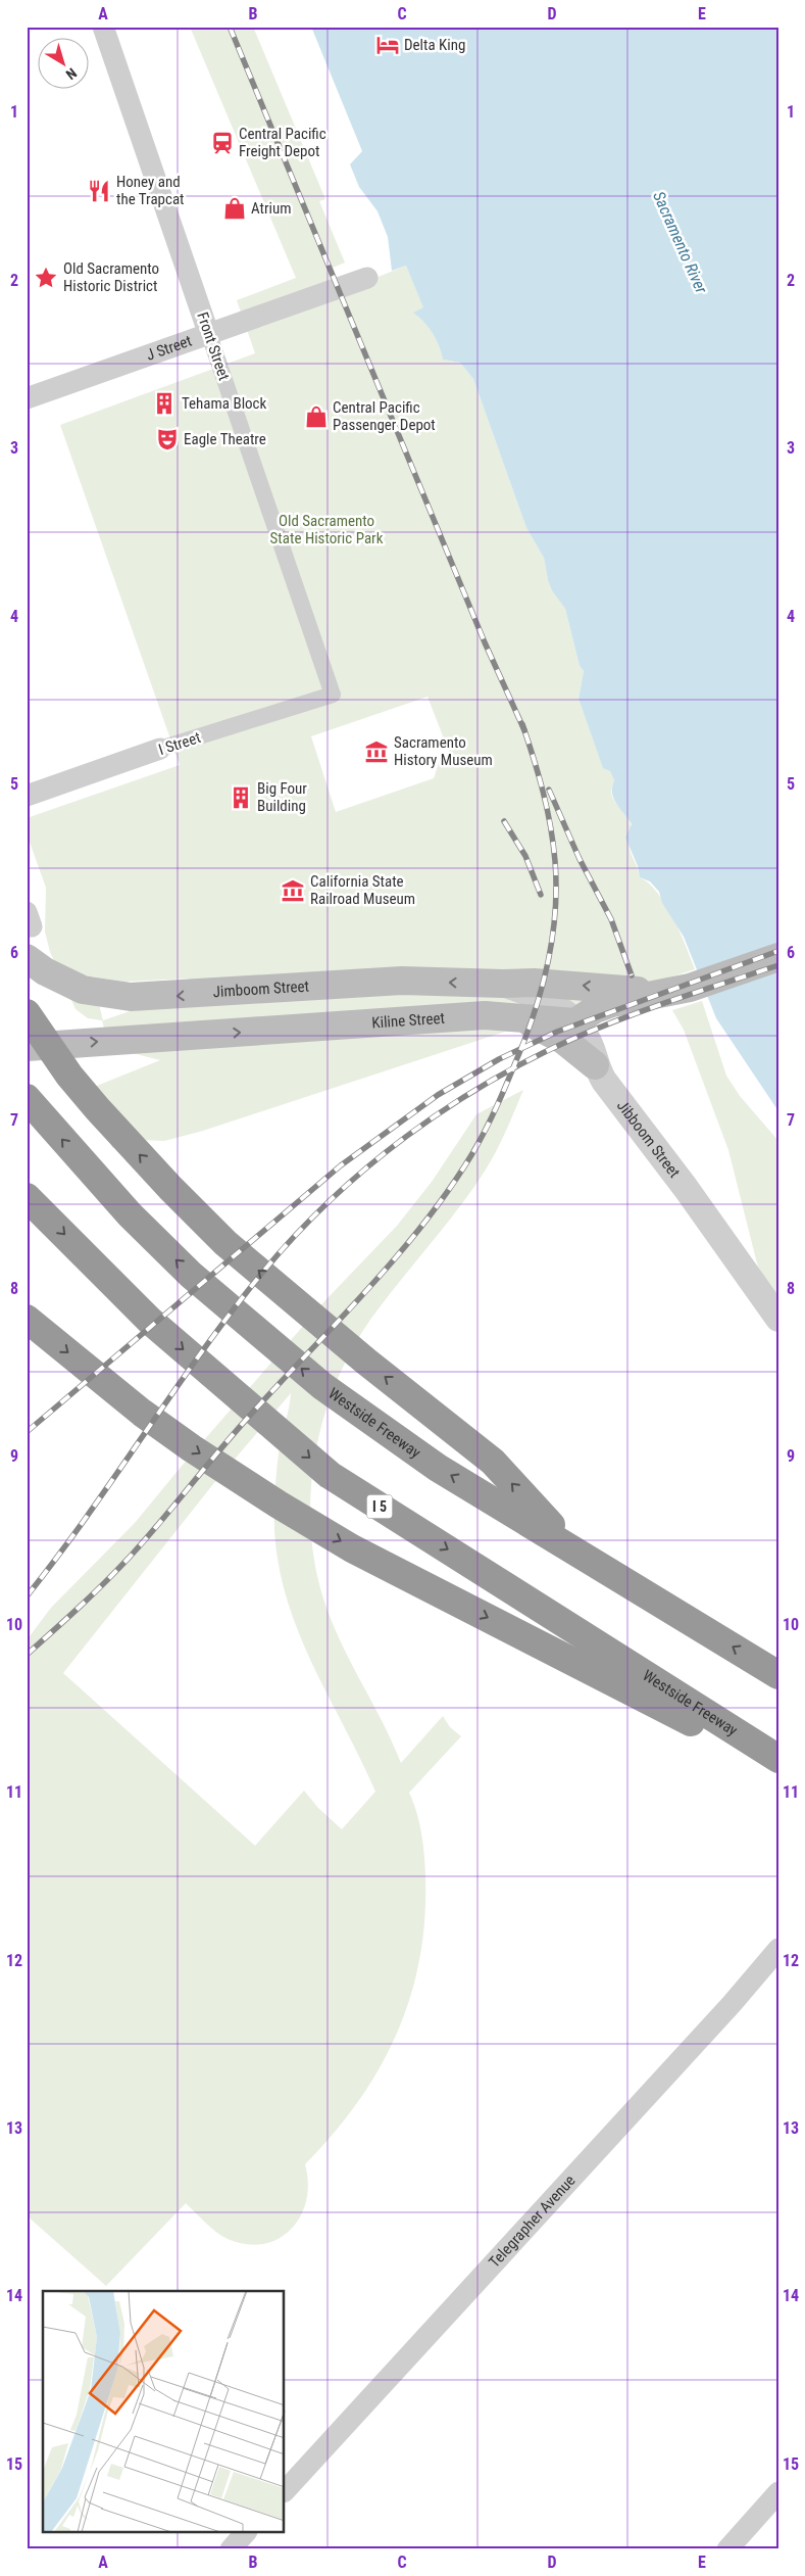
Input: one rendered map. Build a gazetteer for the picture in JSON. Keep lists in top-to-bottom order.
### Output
{
  "streets": {
    "highway": ["Westside Freeway", "I 5"],
    "main road": ["Jimboom Street", "Kiline Street"],
    "street": [
      "Front Street",
      "J Street",
      "I Street",
      "Jibboom Street",
      "Telegrapher Avenue"
    ]
  },
  "crossings": [
    ["Front Street", "J Street"],
    ["Front Street", "I Street"],
    ["Jimboom Street", "Jibboom Street"],
    ["Kiline Street", "Jibboom Street"]
  ],
  "one_way": ["Jimboom Street", "Kiline Street"],
  "water": ["Sacramento River"],
  "parks": ["Old Sacramento State Historic Park"],
  "places": {
    "hotel": ["Delta King"],
    "station": ["Central Pacific Freight Depot"],
    "restaurant": ["Honey and the Trapcat"],
    "shop": ["Atrium", "Central Pacific Passenger Depot"],
    "place": ["Old Sacramento Historic District"],
    "building": ["Tehama Block", "Big Four Building"],
    "theatre": ["Eagle Theatre"],
    "museum": ["Sacramento History Museum", "California State Railroad Museum"]
  },
  "north": "bottom right",
  "grid": {
    "columns": [
      "A",
      "B",
      "C",
      "D",
      "E"
    ],
    "rows": [
      "1",
      "2",
      "3",
      "4",
      "5",
      "6",
      "7",
      "8",
      "9",
      "10",
      "11",
      "12",
      "13",
      "14",
      "15"
    ]
  }
}
